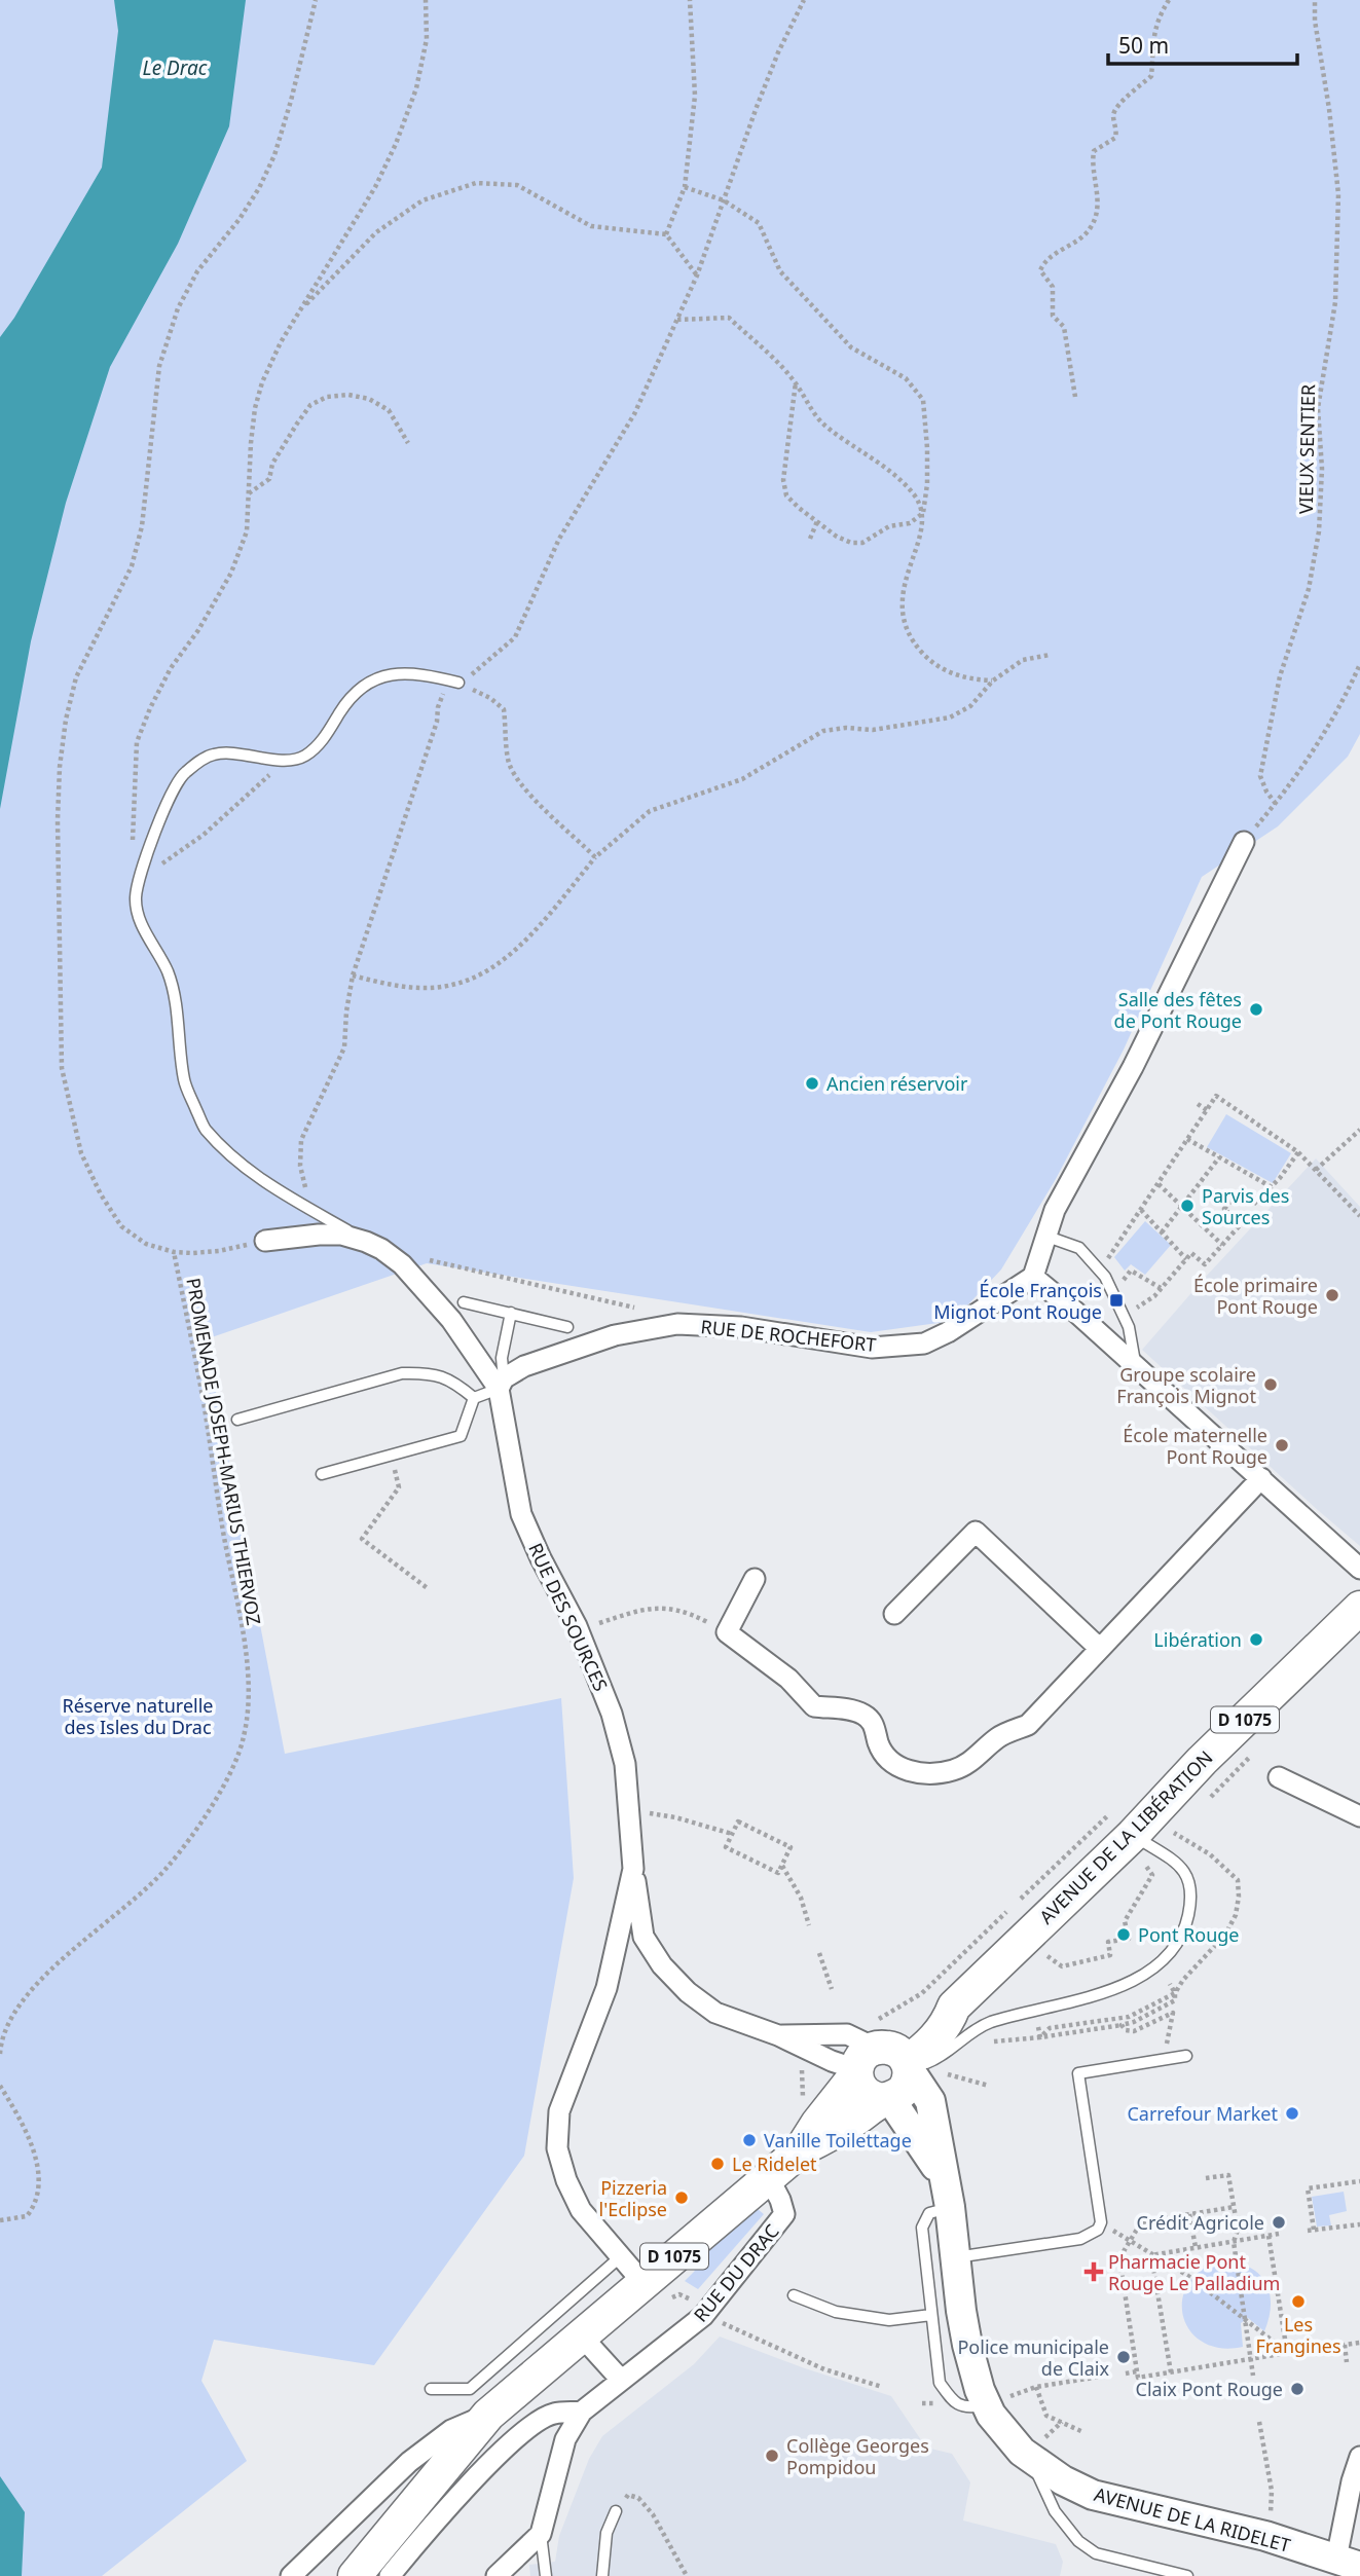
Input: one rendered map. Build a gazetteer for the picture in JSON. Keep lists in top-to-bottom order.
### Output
{
  "streets": {
    "main road": ["D 1075", "AVENUE DE LA LIBÉRATION", "AVENUE DE LA RIDELET"],
    "street": ["RUE DE ROCHEFORT", "RUE DES SOURCES", "RUE DU DRAC"],
    "path": ["VIEUX SENTIER", "PROMENADE JOSEPH-MARIUS THIERVOZ"]
  },
  "crossings": [
    ["RUE DE ROCHEFORT", "RUE DES SOURCES"],
    ["RUE DES SOURCES", "AVENUE DE LA LIBÉRATION"],
    ["AVENUE DE LA LIBÉRATION", "RUE DU DRAC"],
    ["AVENUE DE LA LIBÉRATION", "AVENUE DE LA RIDELET"]
  ],
  "water": ["Le Drac"],
  "parks": ["Réserve naturelle des Isles du Drac"],
  "places": {
    "other": [
      "Salle des fêtes de Pont Rouge",
      "Ancien réservoir",
      "Parvis des Sources",
      "École primaire Pont Rouge",
      "Groupe scolaire François Mignot",
      "École maternelle Pont Rouge",
      "Libération",
      "Pont Rouge",
      "Carrefour Market",
      "Vanille Toilettage",
      "Le Ridelet",
      "Pizzeria l'Eclipse",
      "Crédit Agricole",
      "Les Frangines",
      "Police municipale de Claix",
      "Claix Pont Rouge",
      "Collège Georges Pompidou"
    ],
    "transit": ["École François Mignot Pont Rouge"],
    "health": ["Pharmacie Pont Rouge Le Palladium"]
  },
  "scale_bar": "50 m"
}
